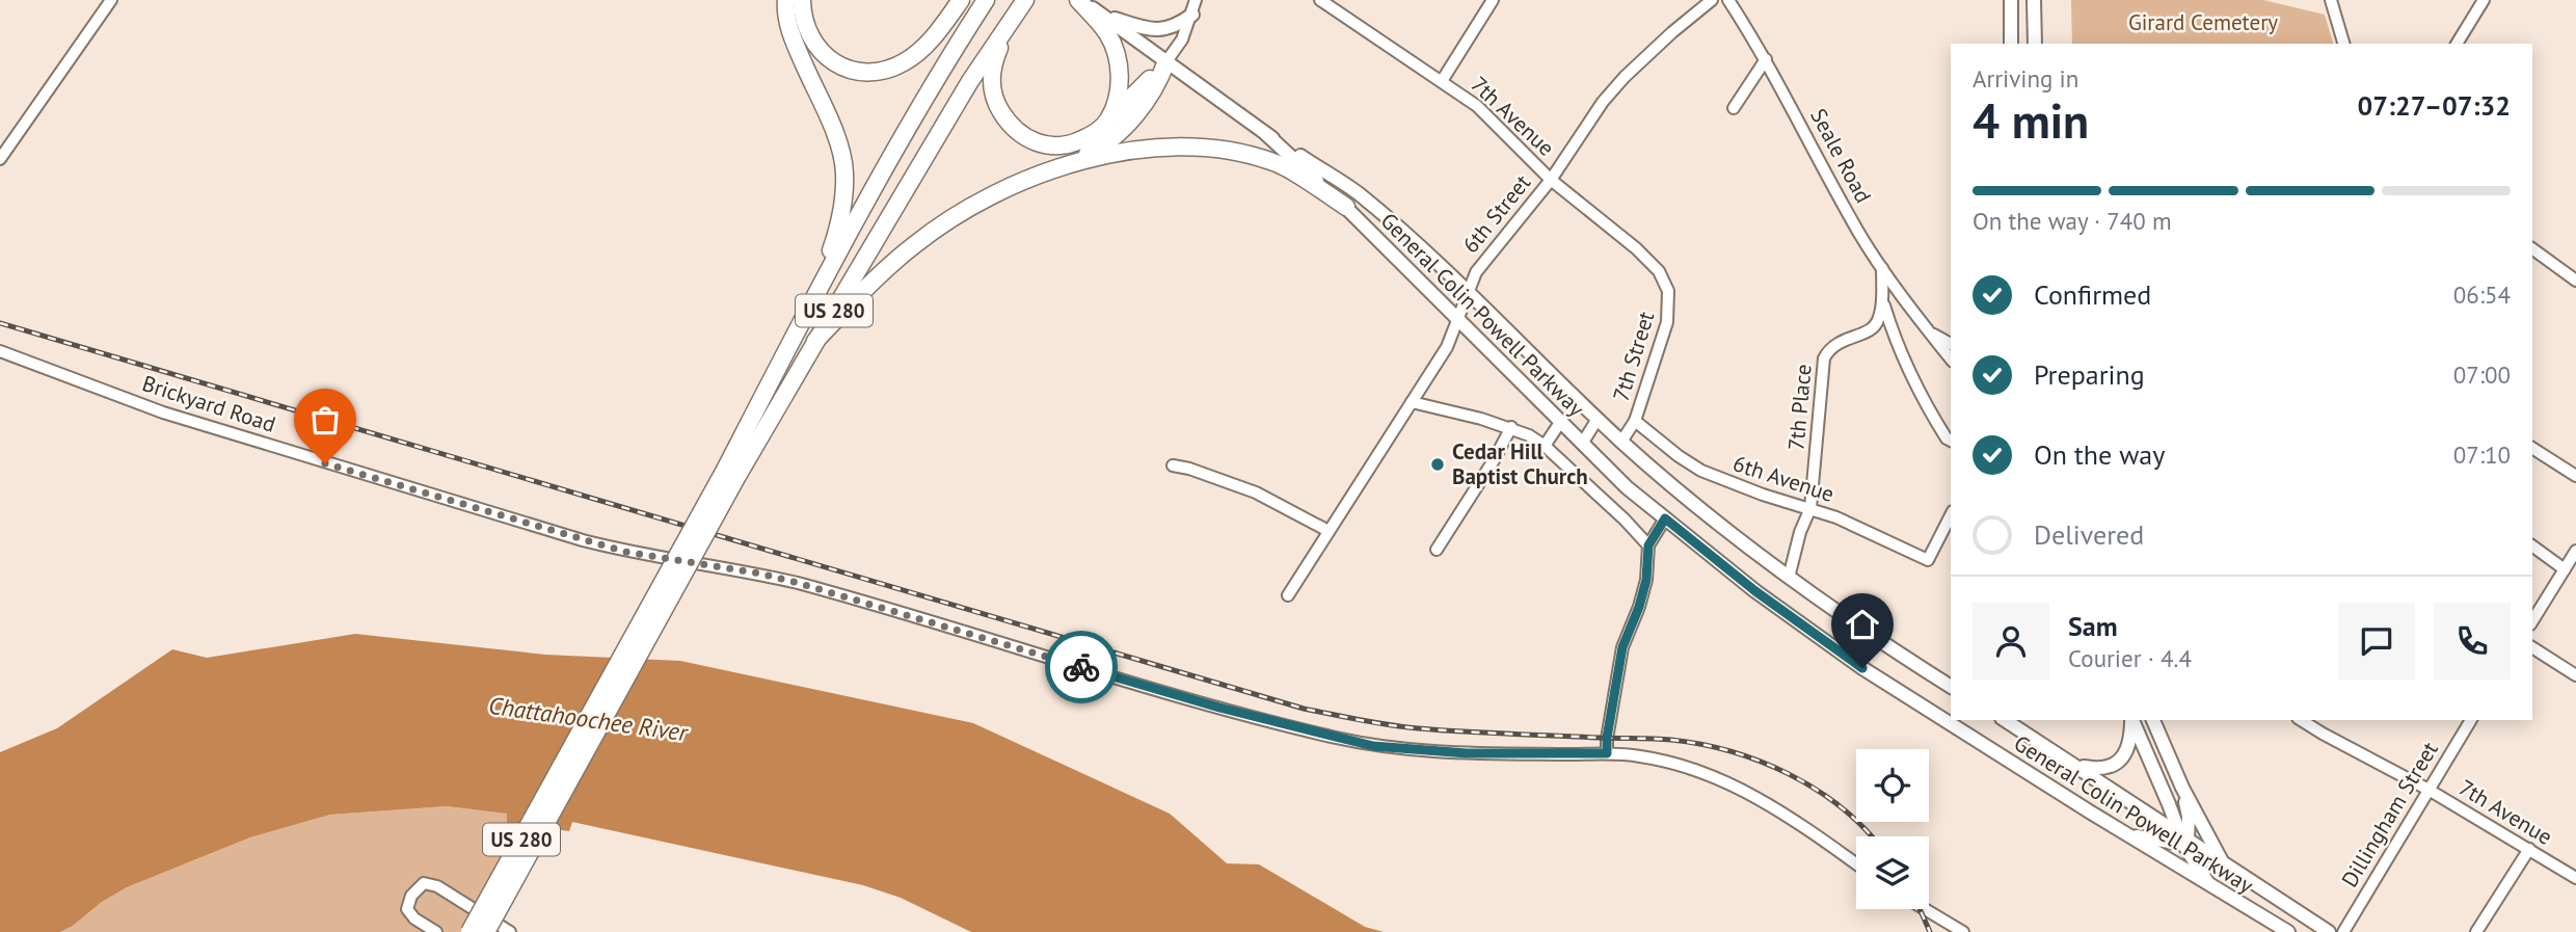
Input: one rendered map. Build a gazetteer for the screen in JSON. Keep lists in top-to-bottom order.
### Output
{
  "streets": {
    "highway": ["US 280"],
    "main road": ["General Colin Powell Parkway"],
    "street": [
      "7th Avenue",
      "Seale Road",
      "6th Street",
      "7th Street",
      "Brickyard Road",
      "7th Place",
      "6th Avenue",
      "Dillingham Street"
    ]
  },
  "crossings": [
    ["7th Avenue", "6th Street"],
    ["7th Avenue", "7th Street"],
    ["7th Avenue", "Dillingham Street"],
    ["Seale Road", "7th Place"],
    ["6th Street", "General Colin Powell Parkway"],
    ["General Colin Powell Parkway", "7th Street"],
    ["General Colin Powell Parkway", "7th Place"],
    ["7th Street", "6th Avenue"],
    ["7th Place", "6th Avenue"]
  ],
  "water": ["Chattahoochee River"],
  "parks": ["Girard Cemetery"],
  "places": ["Cedar Hill Baptist Church"],
  "page": {
    "heading": ["4 min", "Arriving in", "07:27–07:32"],
    "panel": ["Sam", "Courier · 4.4"],
    "bar": "On the way · 740 m",
    "list": [
      ["Confirmed", "06:54"],
      ["Preparing", "07:00"],
      ["On the way", "07:10"],
      "Delivered"
    ]
  }
}
